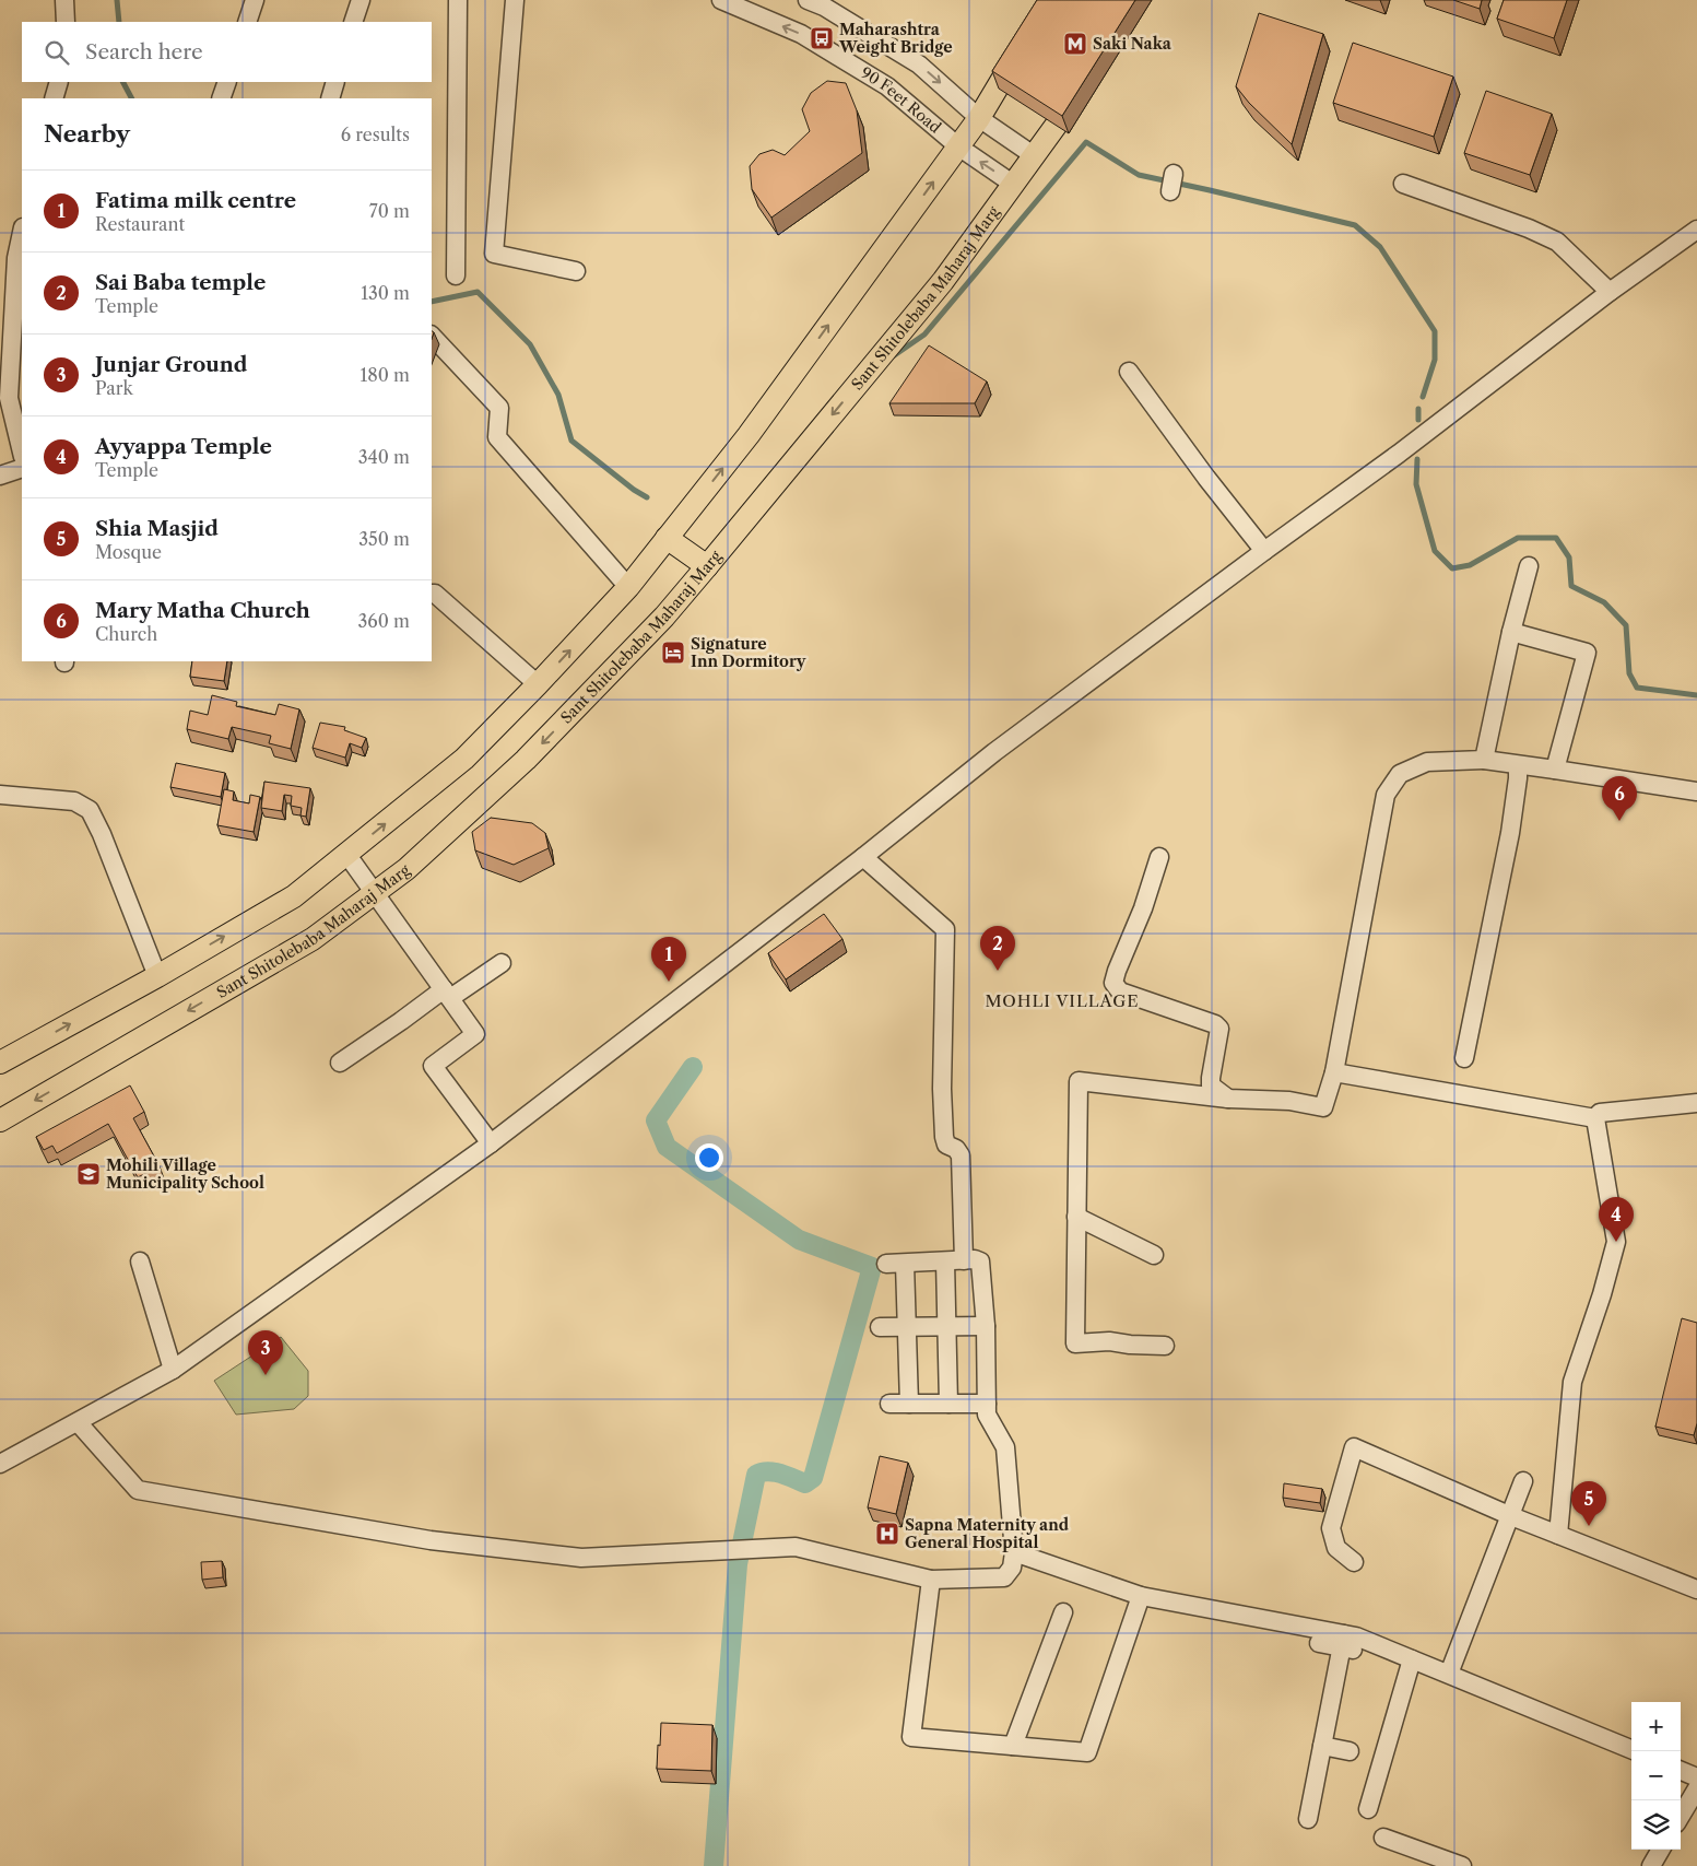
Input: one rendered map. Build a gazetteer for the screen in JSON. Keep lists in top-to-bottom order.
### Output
{
  "streets": {
    "main road": ["Sant Shitolebaba Maharaj Marg"],
    "street": ["90 Feet Road"]
  },
  "crossings": [
    ["90 Feet Road", "Sant Shitolebaba Maharaj Marg"]
  ],
  "districts": ["MOHLI VILLAGE"],
  "places": {
    "bus stop": ["Maharashtra Weight Bridge"],
    "metro station": ["Saki Naka"],
    "hotel": ["Signature Inn Dormitory"],
    "school or university": ["Mohili Village Municipality School"],
    "hospital": ["Sapna Maternity and General Hospital"]
  },
  "page": {
    "search": "Search here",
    "heading": ["Nearby", "6 results"],
    "list": [
      {
        "mark": "1",
        "name": "Fatima milk centre",
        "note": "Restaurant",
        "value": "70 m"
      },
      {
        "mark": "2",
        "name": "Sai Baba temple",
        "note": "Temple",
        "value": "130 m"
      },
      {
        "mark": "3",
        "name": "Junjar Ground",
        "note": "Park",
        "value": "180 m"
      },
      {
        "mark": "4",
        "name": "Ayyappa Temple",
        "note": "Temple",
        "value": "340 m"
      },
      {
        "mark": "5",
        "name": "Shia Masjid",
        "note": "Mosque",
        "value": "350 m"
      },
      {
        "mark": "6",
        "name": "Mary Matha Church",
        "note": "Church",
        "value": "360 m"
      }
    ],
    "pins": [
      "6",
      "2",
      "1",
      "4",
      "3",
      "5"
    ],
    "map_buttons": ["+", "−"]
  }
}
